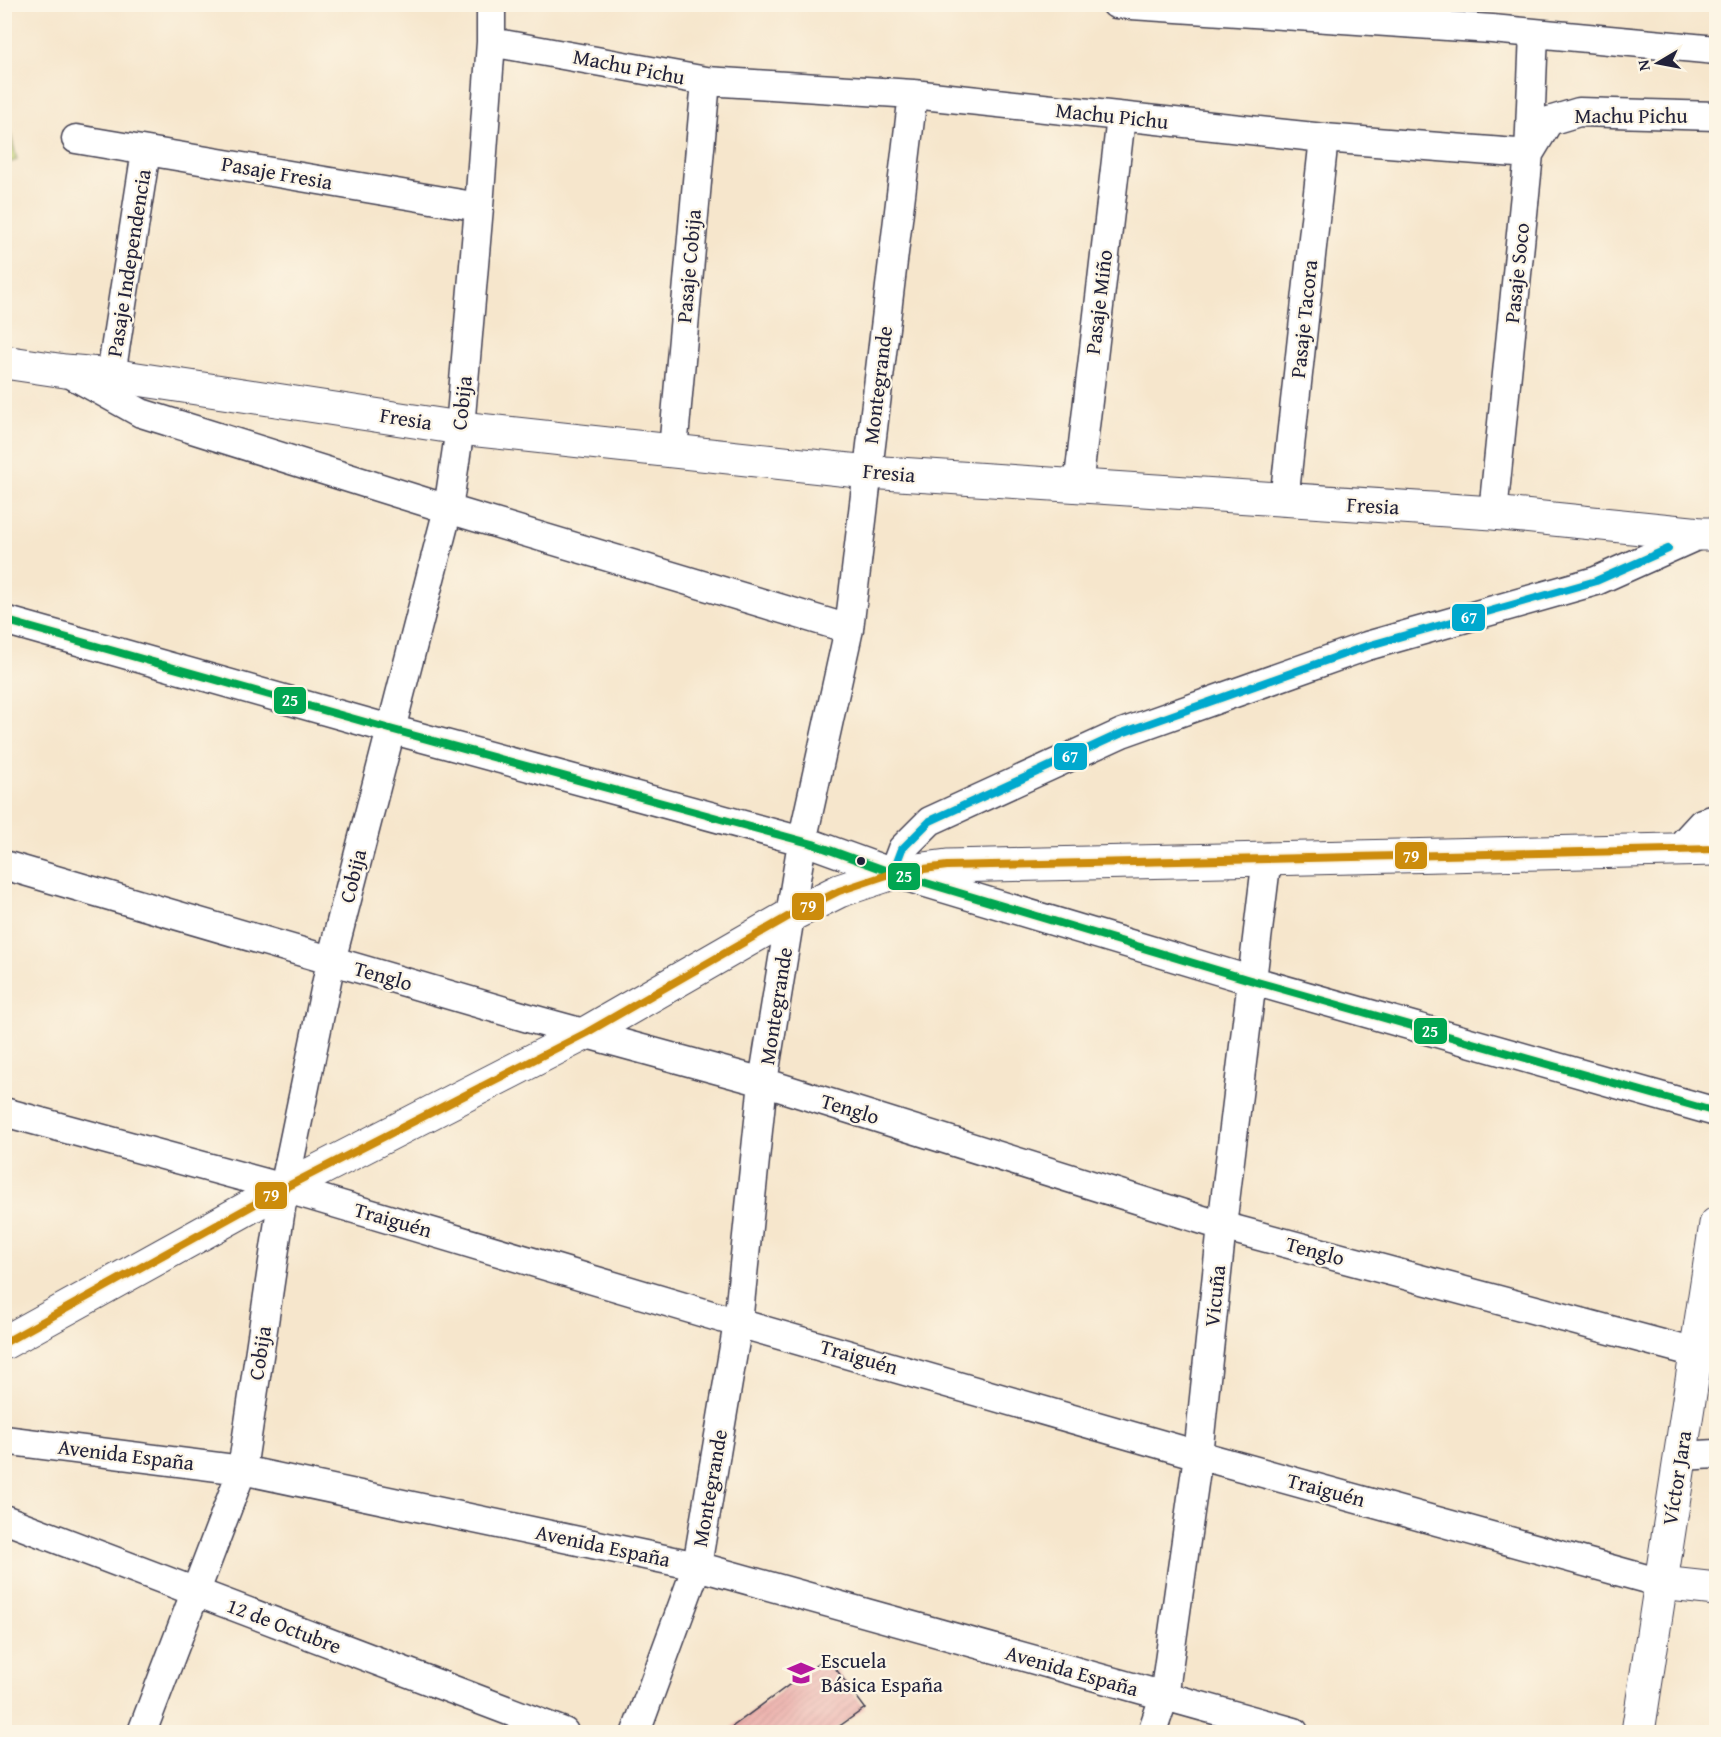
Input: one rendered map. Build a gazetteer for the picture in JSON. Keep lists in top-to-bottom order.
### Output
{
  "streets": {
    "main road": ["Fresia", "Traiguén", "Víctor Jara"],
    "street": [
      "Machu Pichu",
      "Pasaje Fresia",
      "Pasaje Independencia",
      "Pasaje Cobija",
      "Pasaje Soco",
      "Pasaje Miño",
      "Pasaje Tacora",
      "Montegrande",
      "Cobija",
      "Tenglo",
      "Vicuña",
      "Avenida España",
      "12 de Octubre"
    ]
  },
  "crossings": [
    ["Machu Pichu", "Pasaje Cobija"],
    ["Machu Pichu", "Pasaje Soco"],
    ["Machu Pichu", "Pasaje Miño"],
    ["Machu Pichu", "Pasaje Tacora"],
    ["Machu Pichu", "Montegrande"],
    ["Machu Pichu", "Cobija"],
    ["Pasaje Fresia", "Pasaje Independencia"],
    ["Pasaje Fresia", "Cobija"],
    ["Pasaje Independencia", "Fresia"],
    ["Pasaje Cobija", "Fresia"],
    ["Pasaje Soco", "Fresia"],
    ["Pasaje Miño", "Fresia"],
    ["Pasaje Tacora", "Fresia"],
    ["Montegrande", "Fresia"],
    ["Montegrande", "Tenglo"],
    ["Montegrande", "Traiguén"],
    ["Montegrande", "Avenida España"],
    ["Cobija", "Fresia"],
    ["Cobija", "Tenglo"],
    ["Cobija", "Traiguén"],
    ["Cobija", "Avenida España"],
    ["Cobija", "12 de Octubre"],
    ["Tenglo", "Vicuña"],
    ["Tenglo", "Víctor Jara"],
    ["Traiguén", "Vicuña"],
    ["Traiguén", "Víctor Jara"],
    ["Vicuña", "Avenida España"]
  ],
  "places": {
    "school or university": ["Escuela Básica España"]
  },
  "lines": ["transit line 67", "transit line 25", "transit line 79"],
  "north": "left"
}
